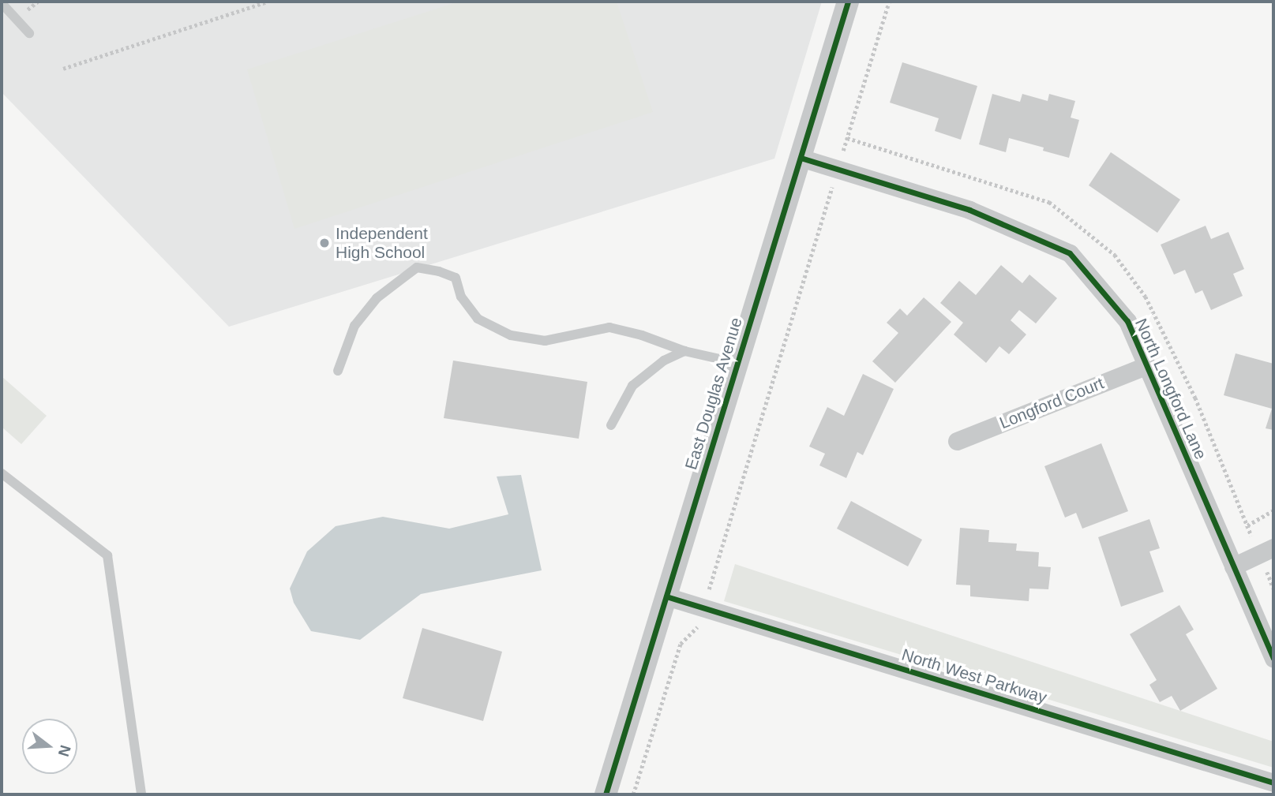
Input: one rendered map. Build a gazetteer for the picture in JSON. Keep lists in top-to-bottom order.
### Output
{
  "streets": {
    "street": [
      "North Longford Lane",
      "East Douglas Avenue",
      "Longford Court",
      "North West Parkway"
    ]
  },
  "crossings": [
    ["North Longford Lane", "East Douglas Avenue"],
    ["North Longford Lane", "Longford Court"],
    ["East Douglas Avenue", "North West Parkway"]
  ],
  "places": ["Independent High School"],
  "north": "right"
}
